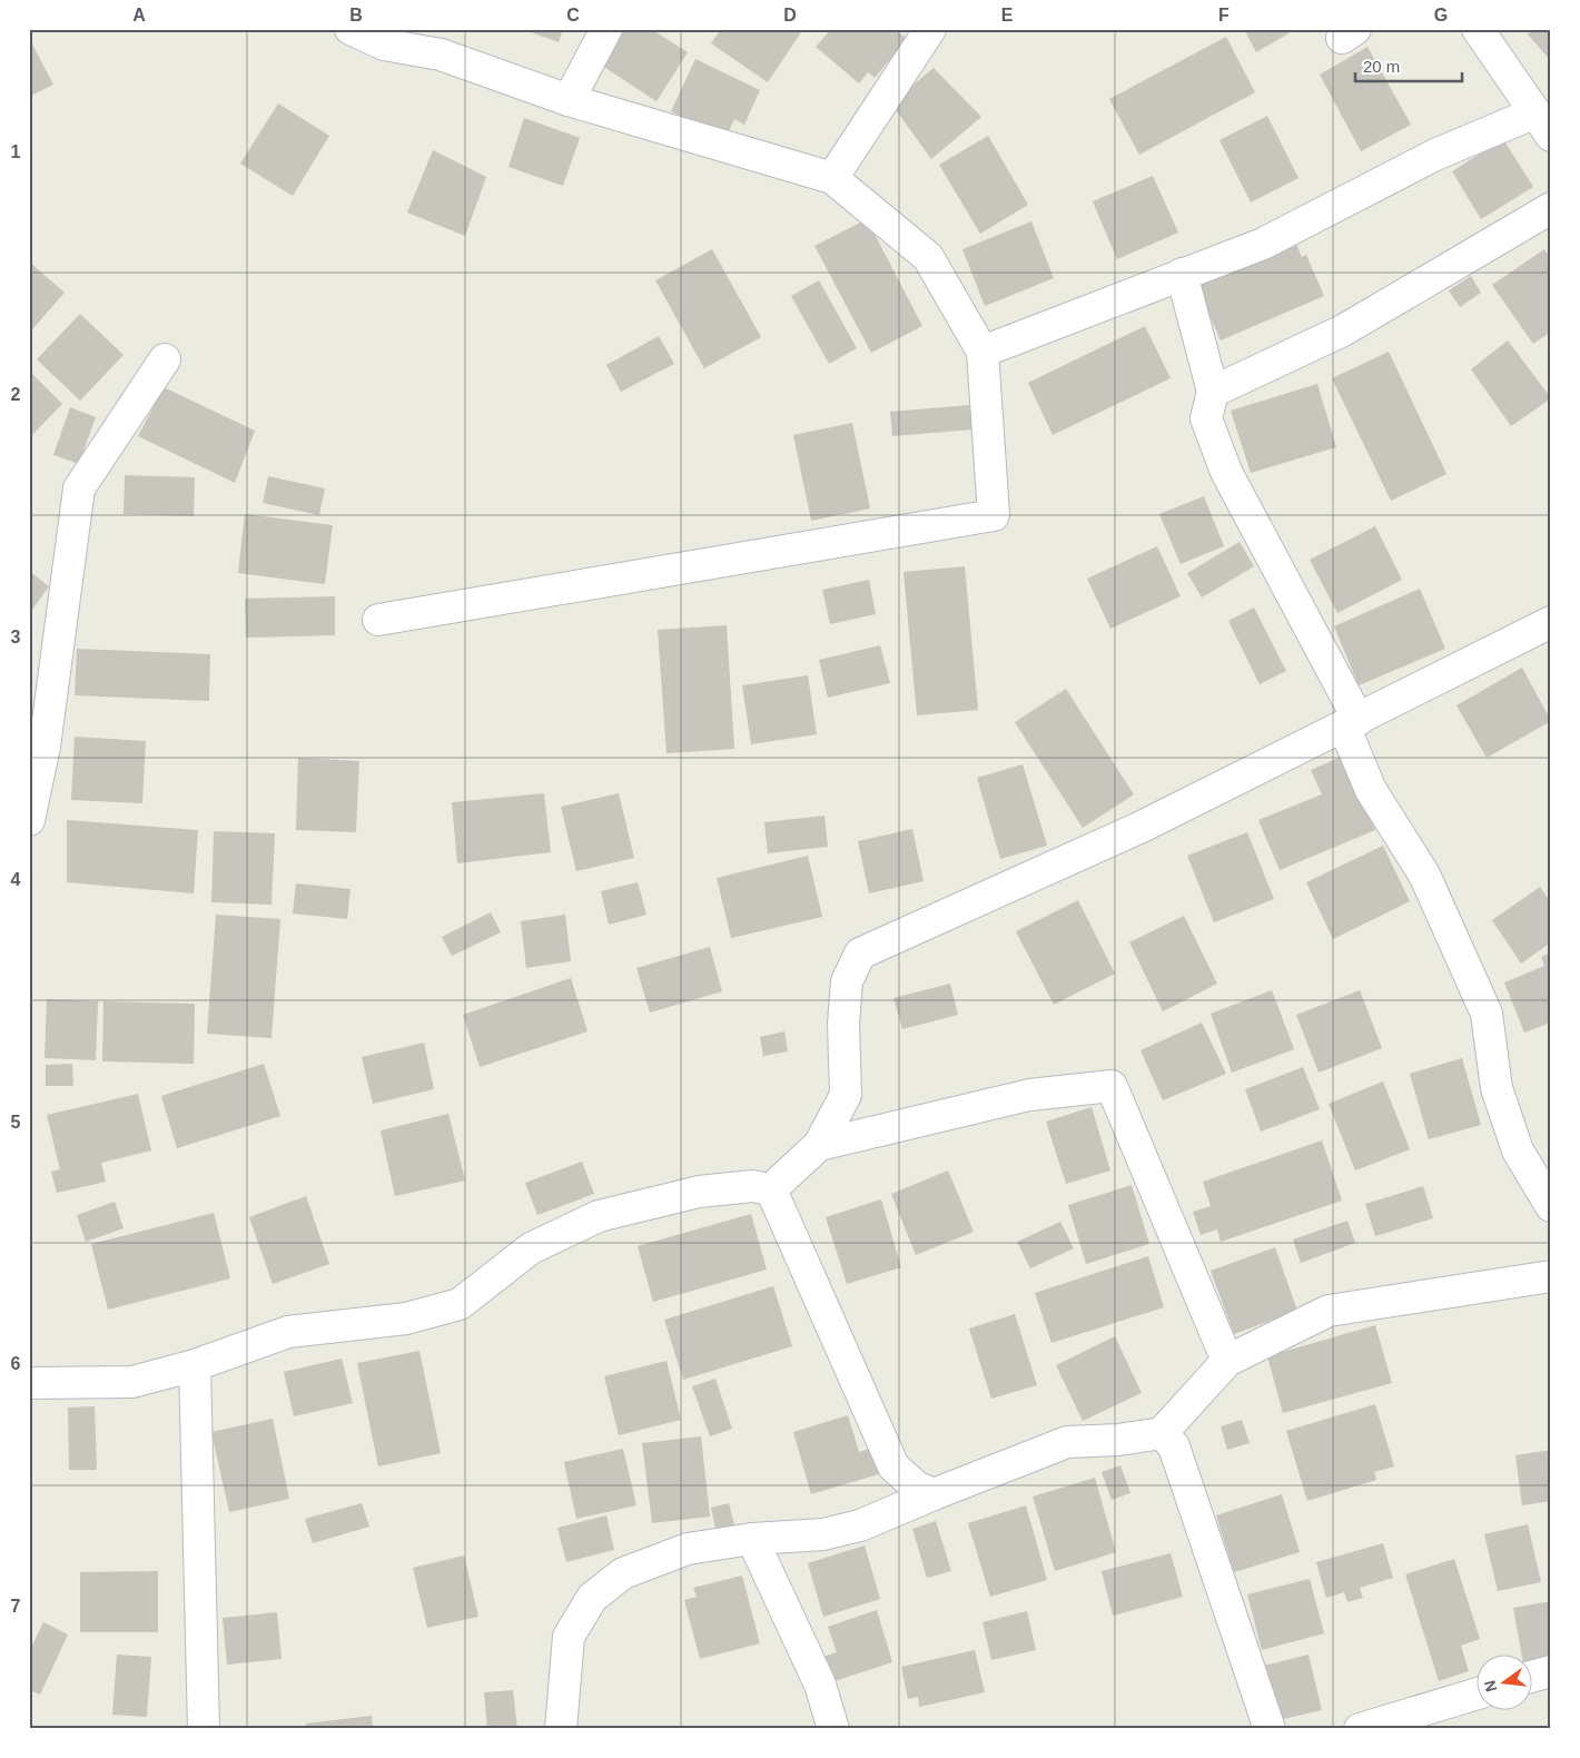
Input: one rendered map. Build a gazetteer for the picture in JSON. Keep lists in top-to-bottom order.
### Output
{
  "scale_bar": "20 m",
  "north": "left",
  "grid": {
    "columns": [
      "A",
      "B",
      "C",
      "D",
      "E",
      "F",
      "G"
    ],
    "rows": [
      "1",
      "2",
      "3",
      "4",
      "5",
      "6",
      "7"
    ]
  }
}
